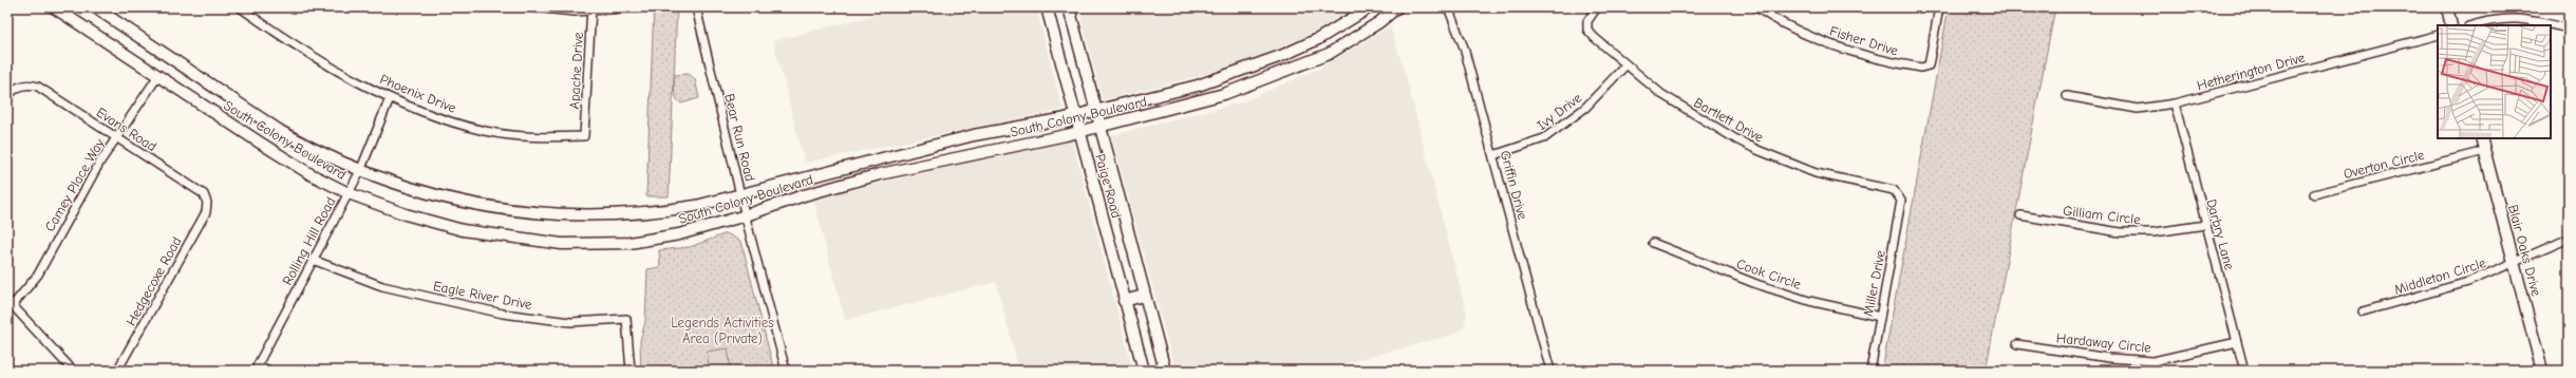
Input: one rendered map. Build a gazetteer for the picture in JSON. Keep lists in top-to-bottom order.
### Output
{
  "streets": {
    "main road": ["South Colony Boulevard", "Paige Road", "Blair Oaks Drive"],
    "street": [
      "Fisher Drive",
      "Apache Drive",
      "Hetherington Drive",
      "Phoenix Drive",
      "Ivy Drive",
      "Bartlett Drive",
      "Evans Road",
      "Bear Run Road",
      "Overton Circle",
      "Camey Place Way",
      "Griffin Drive",
      "Gilliam Circle",
      "Darbry Lane",
      "Rolling Hill Road",
      "Cook Circle",
      "Middleton Circle",
      "Hedgecoxe Road",
      "Miller Drive",
      "Eagle River Drive",
      "Hardaway Circle"
    ]
  },
  "crossings": [
    ["Apache Drive", "Phoenix Drive"],
    ["Hetherington Drive", "Darbry Lane"],
    ["Phoenix Drive", "Rolling Hill Road"],
    ["Ivy Drive", "Bartlett Drive"],
    ["Ivy Drive", "Griffin Drive"],
    ["South Colony Boulevard", "Bear Run Road"],
    ["South Colony Boulevard", "Camey Place Way"],
    ["South Colony Boulevard", "Paige Road"],
    ["South Colony Boulevard", "Rolling Hill Road"],
    ["Bartlett Drive", "Miller Drive"],
    ["Evans Road", "Camey Place Way"],
    ["Evans Road", "Hedgecoxe Road"],
    ["Overton Circle", "Blair Oaks Drive"],
    ["Gilliam Circle", "Darbry Lane"],
    ["Darbry Lane", "Hardaway Circle"],
    ["Rolling Hill Road", "Eagle River Drive"],
    ["Blair Oaks Drive", "Middleton Circle"],
    ["Cook Circle", "Miller Drive"]
  ],
  "parks": ["Legends Activities Area (Private)"]
}
